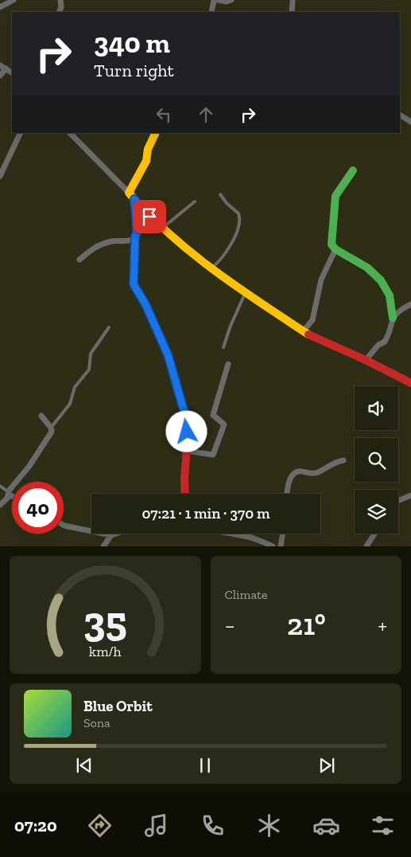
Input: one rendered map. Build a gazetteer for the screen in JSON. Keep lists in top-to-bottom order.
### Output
{
  "page": {
    "turn": ["340 m", "Turn right"],
    "limit": "40",
    "trip": "07:21 · 1 min · 370 m",
    "tile": "Climate",
    "heat": ["−", "21°", "+"],
    "song": ["Blue Orbit", "Sona"],
    "tabs": "07:20",
    "gauge": ["35", "km/h"]
  }
}
